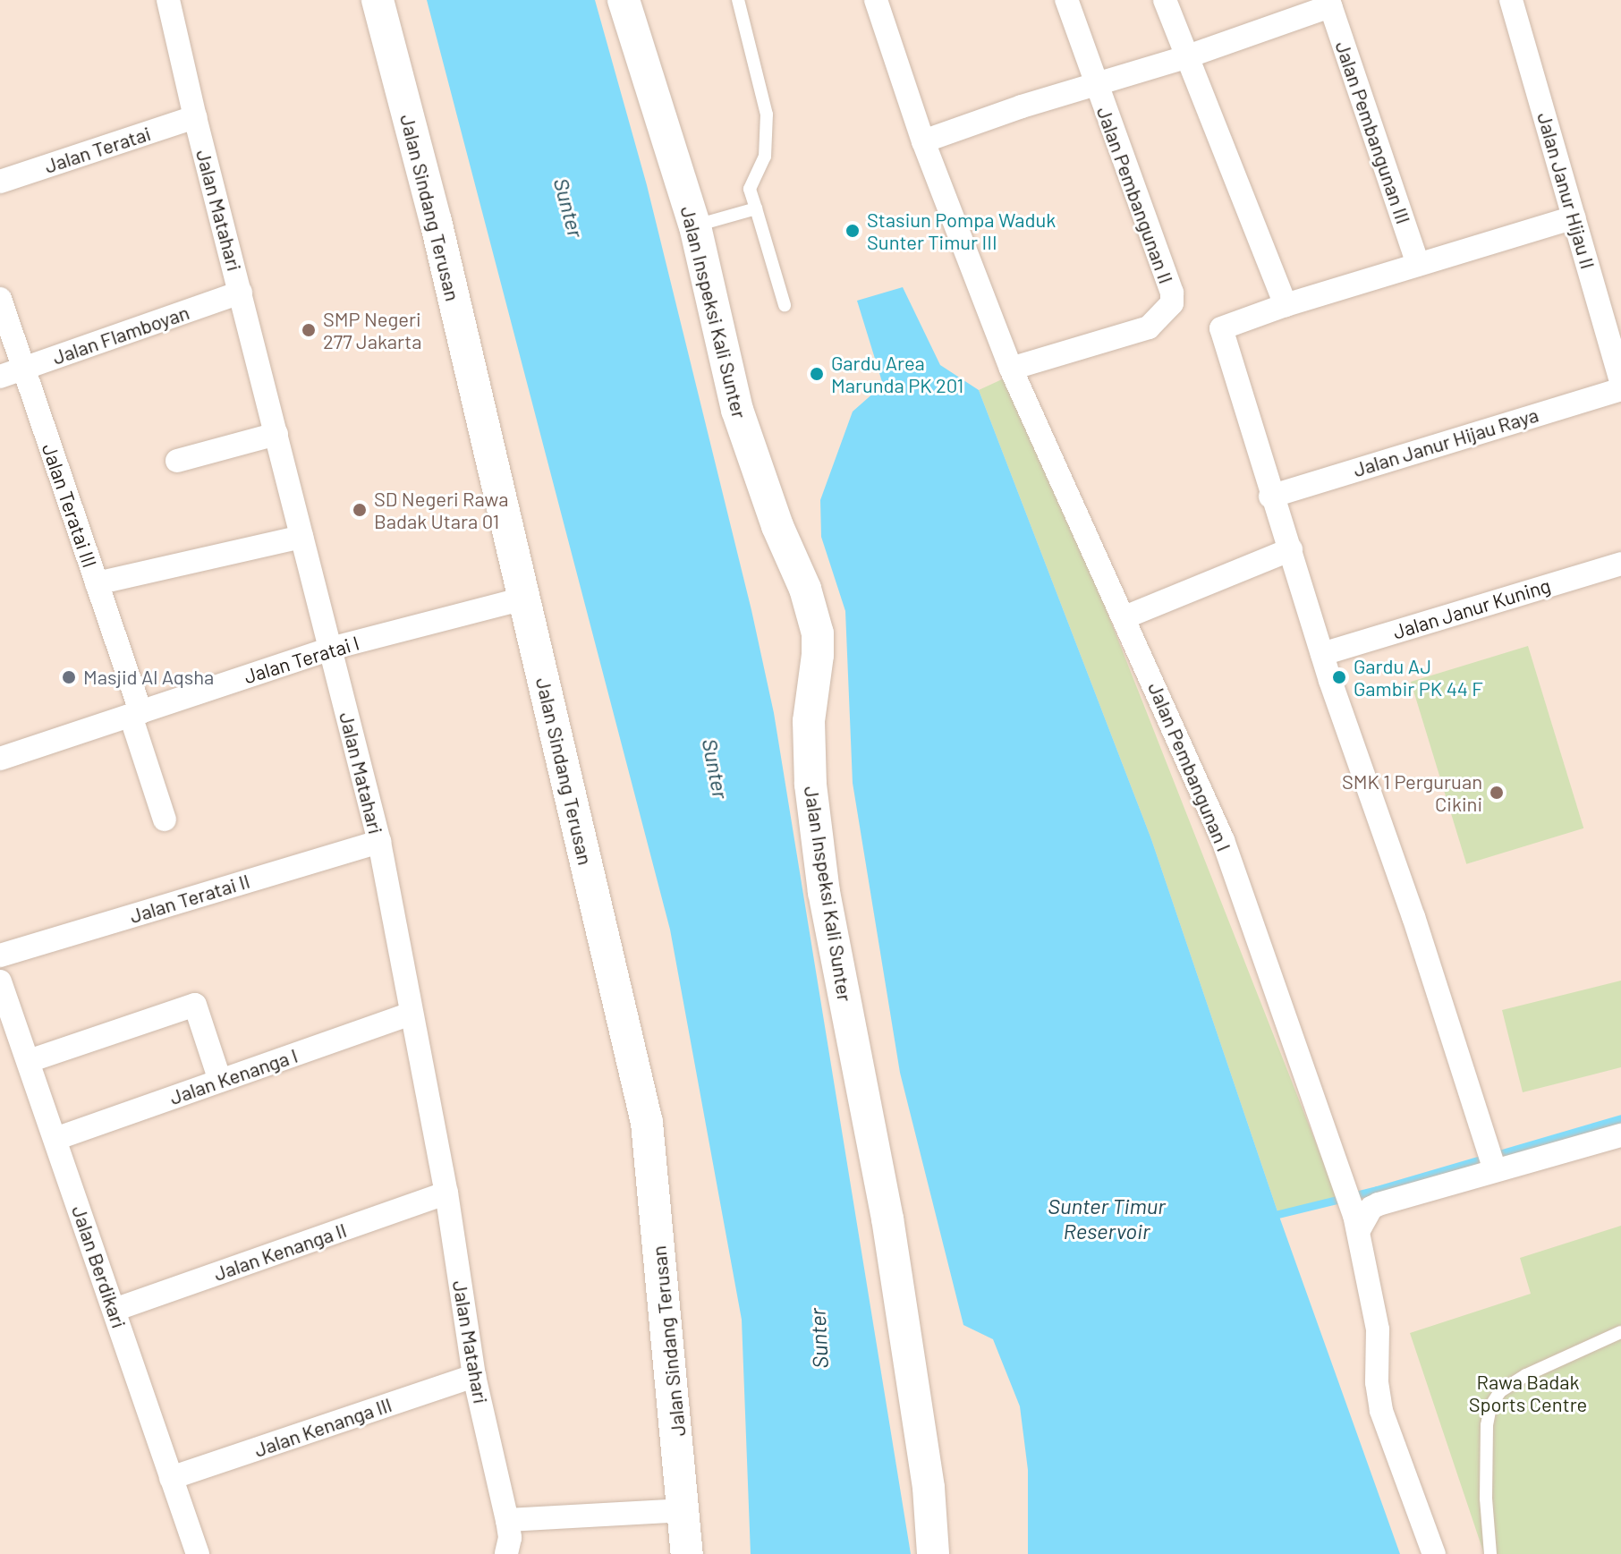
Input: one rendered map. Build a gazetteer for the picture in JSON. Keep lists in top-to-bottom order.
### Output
{
  "streets": {
    "street": [
      "Jalan Pembangunan III",
      "Jalan Teratai",
      "Jalan Janur Hijau II",
      "Jalan Pembangunan II",
      "Jalan Sindang Terusan",
      "Jalan Matahari",
      "Jalan Inspeksi Kali Sunter",
      "Jalan Flamboyan",
      "Jalan Janur Hijau Raya",
      "Jalan Teratai III",
      "Jalan Janur Kuning",
      "Jalan Teratai I",
      "Jalan Pembangunan I",
      "Jalan Teratai II",
      "Jalan Kenanga I",
      "Jalan Kenanga II",
      "Jalan Berdikari",
      "Jalan Kenanga III"
    ]
  },
  "crossings": [
    ["Jalan Teratai", "Jalan Matahari"],
    ["Jalan Pembangunan II", "Jalan Pembangunan I"],
    ["Jalan Sindang Terusan", "Jalan Teratai I"],
    ["Jalan Matahari", "Jalan Flamboyan"],
    ["Jalan Matahari", "Jalan Teratai I"],
    ["Jalan Matahari", "Jalan Teratai II"],
    ["Jalan Matahari", "Jalan Kenanga I"],
    ["Jalan Matahari", "Jalan Kenanga II"],
    ["Jalan Matahari", "Jalan Kenanga III"],
    ["Jalan Flamboyan", "Jalan Teratai III"],
    ["Jalan Teratai III", "Jalan Teratai I"],
    ["Jalan Kenanga I", "Jalan Berdikari"],
    ["Jalan Kenanga II", "Jalan Berdikari"],
    ["Jalan Berdikari", "Jalan Kenanga III"]
  ],
  "water": ["Sunter", "Sunter Timur Reservoir"],
  "parks": ["Rawa Badak Sports Centre"],
  "places": [
    "Stasiun Pompa Waduk Sunter Timur III",
    "SMP Negeri 277 Jakarta",
    "Gardu Area Marunda PK 201",
    "SD Negeri Rawa Badak Utara 01",
    "Masjid Al Aqsha",
    "Gardu AJ Gambir PK 44 F",
    "SMK 1 Perguruan Cikini"
  ]
}
